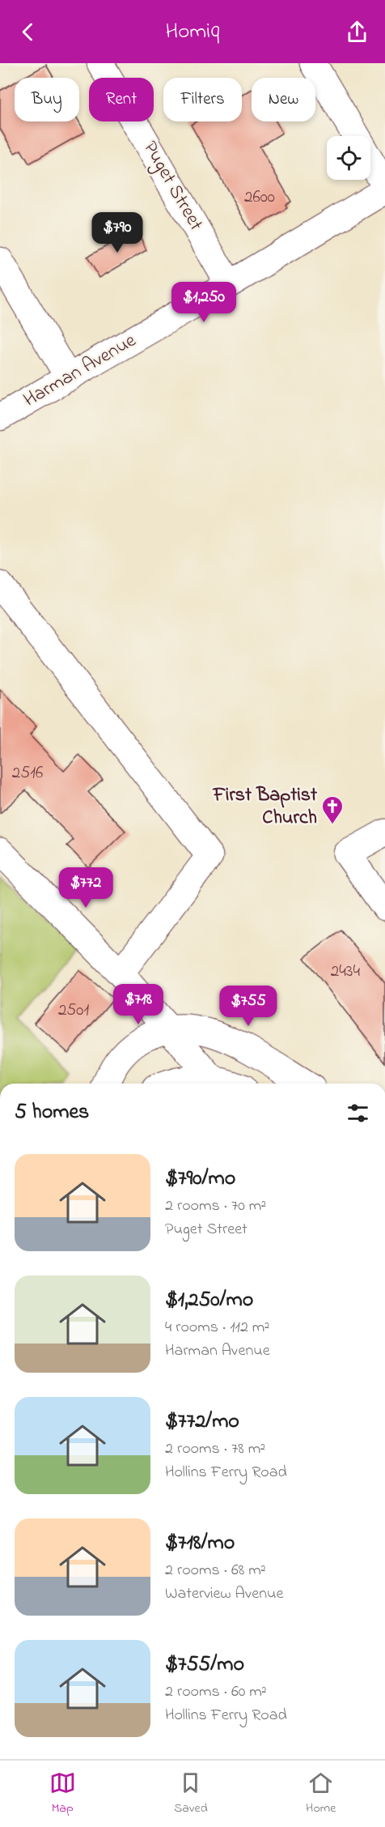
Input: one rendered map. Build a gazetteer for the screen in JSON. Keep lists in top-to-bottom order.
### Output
{
  "streets": {
    "street": ["Puget Street", "Harman Avenue"]
  },
  "crossings": [
    ["Puget Street", "Harman Avenue"]
  ],
  "places": {
    "church": ["First Baptist Church"]
  },
  "house_numbers": [
    "2600",
    "2516",
    "2434",
    "2501"
  ],
  "page": {
    "header": "Homiq",
    "chip": [
      "Buy",
      "Rent",
      "Filters",
      "New"
    ],
    "price": [
      "$790",
      "$1,250",
      "$772",
      "$718",
      "$755"
    ],
    "heading": "5 homes",
    "list": [
      {
        "name": "$790/mo",
        "note": "2 rooms · 70 m² · Puget Street"
      },
      {
        "name": "$1,250/mo",
        "note": "4 rooms · 112 m² · Harman Avenue"
      },
      {
        "name": "$772/mo",
        "note": "2 rooms · 78 m² · Hollins Ferry Road"
      },
      {
        "name": "$718/mo",
        "note": "2 rooms · 68 m² · Waterview Avenue"
      },
      {
        "name": "$755/mo",
        "note": "2 rooms · 60 m² · Hollins Ferry Road"
      }
    ],
    "tabs": ["Map", "Saved", "Home"]
  }
}
